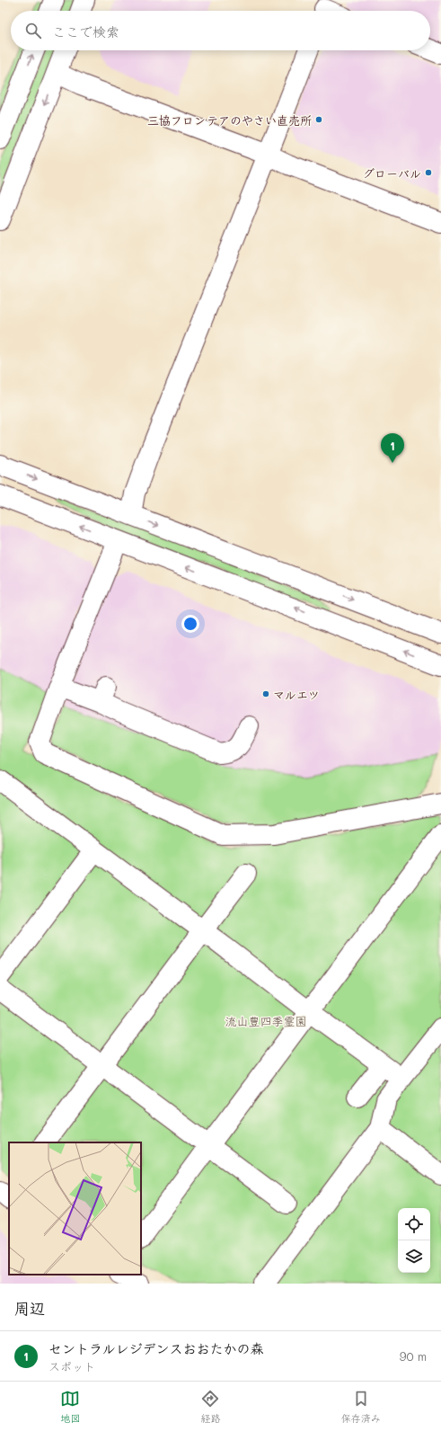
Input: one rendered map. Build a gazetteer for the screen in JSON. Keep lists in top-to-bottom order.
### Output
{
  "parks": ["流山豊四季霊園"],
  "places": ["三協フロンテアのやさい直売所", "グローバル", "マルエツ"],
  "page": {
    "search": "ここで検索",
    "pins": "1",
    "heading": "周辺",
    "list": [
      {
        "mark": "1",
        "name": "セントラルレジデンスおおたかの森",
        "note": "スポット",
        "value": "90 m"
      }
    ],
    "nav": ["地図", "経路", "保存済み"]
  }
}
